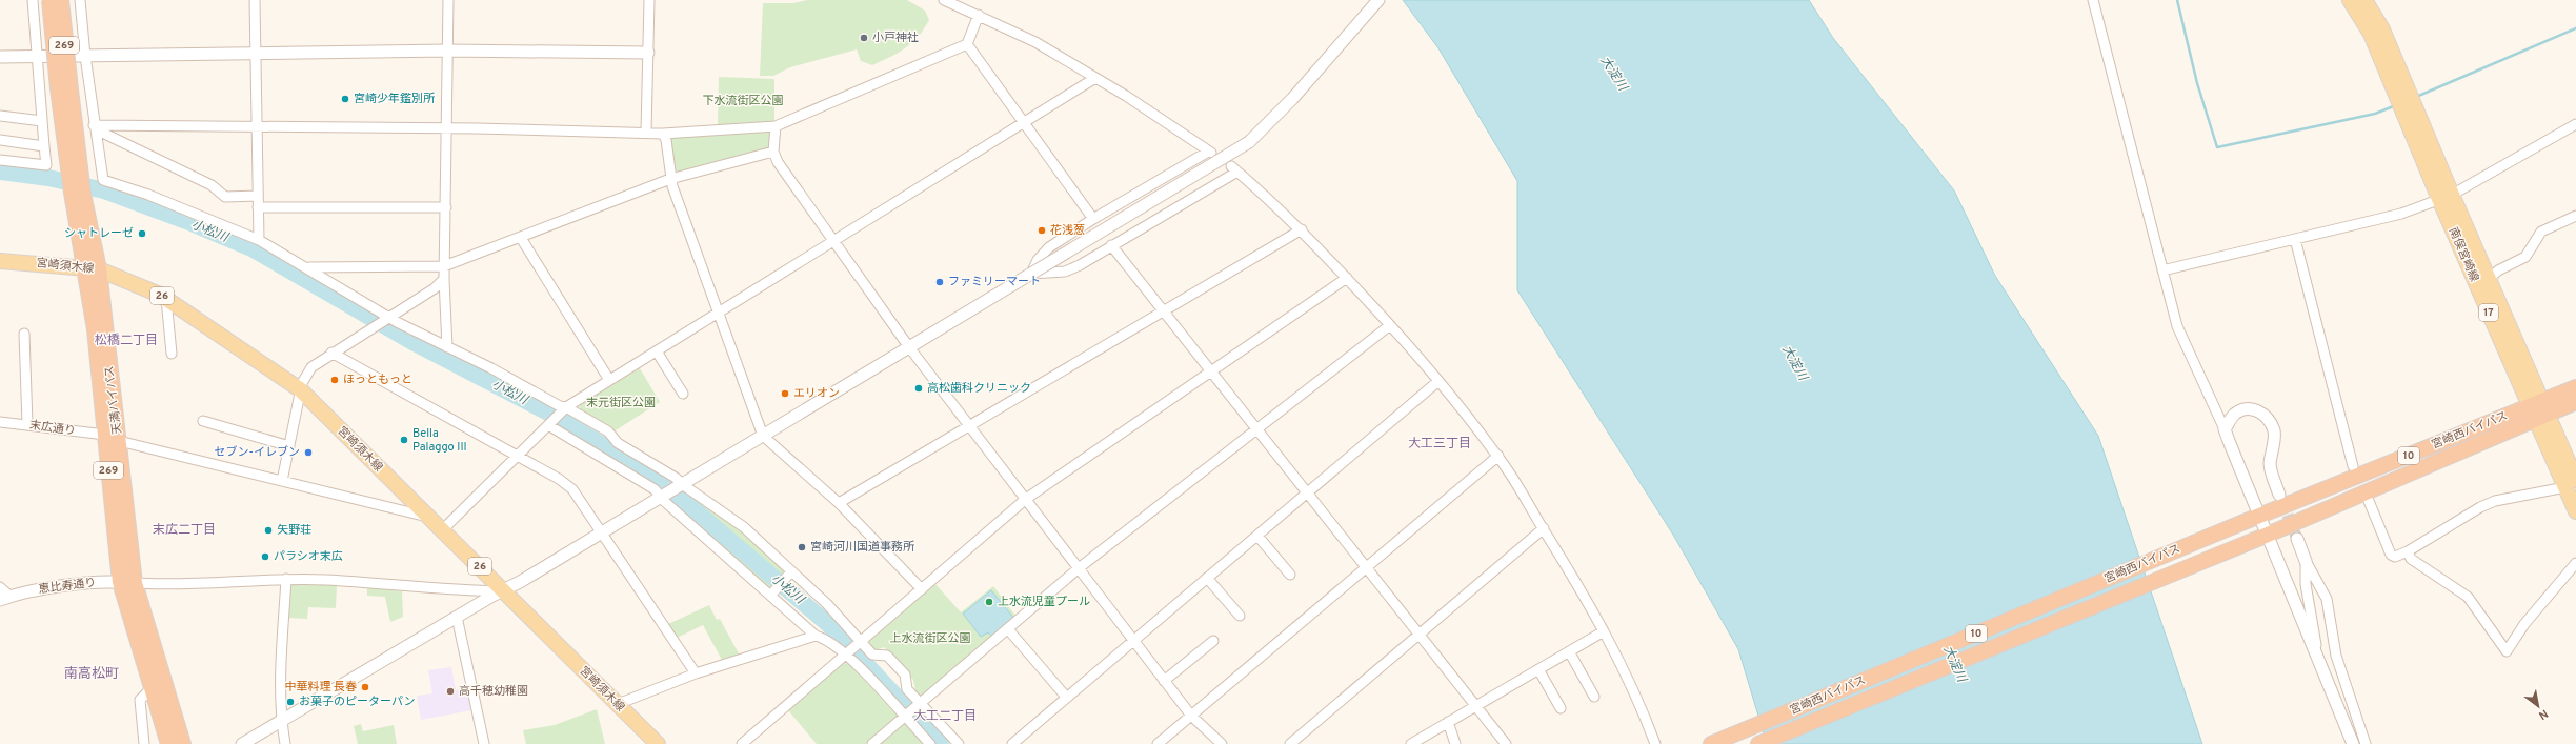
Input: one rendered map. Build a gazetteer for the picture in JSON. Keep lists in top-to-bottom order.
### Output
{
  "streets": {
    "highway": [
      "269",
      "天満バイパス",
      "宮崎西バイパス",
      "10"
    ],
    "main road": [
      "南俣宮崎線",
      "宮崎須木線",
      "26",
      "17"
    ],
    "street": ["末広通り", "恵比寿通り"]
  },
  "crossings": [
    ["南俣宮崎線", "宮崎西バイパス"],
    ["宮崎須木線", "天満バイパス"],
    ["宮崎須木線", "末広通り"],
    ["天満バイパス", "末広通り"],
    ["天満バイパス", "恵比寿通り"]
  ],
  "districts": [
    "松橋二丁目",
    "大工三丁目",
    "末広二丁目",
    "南高松町",
    "大工二丁目"
  ],
  "water": ["大淀川", "小松川"],
  "parks": ["下水流街区公園", "末元街区公園", "上水流街区公園"],
  "places": [
    "小戸神社",
    "宮崎少年鑑別所",
    "花浅葱",
    "シャトレーゼ",
    "ファミリーマート",
    "ほっともっと",
    "高松歯科クリニック",
    "エリオン",
    "Bella Palaggo III",
    "セブン-イレブン",
    "矢野荘",
    "宮崎河川国道事務所",
    "パラシオ末広",
    "上水流児童プール",
    "中華料理 長春",
    "高千穂幼稚園",
    "お菓子のピーターパン"
  ],
  "north": "bottom right"
}
